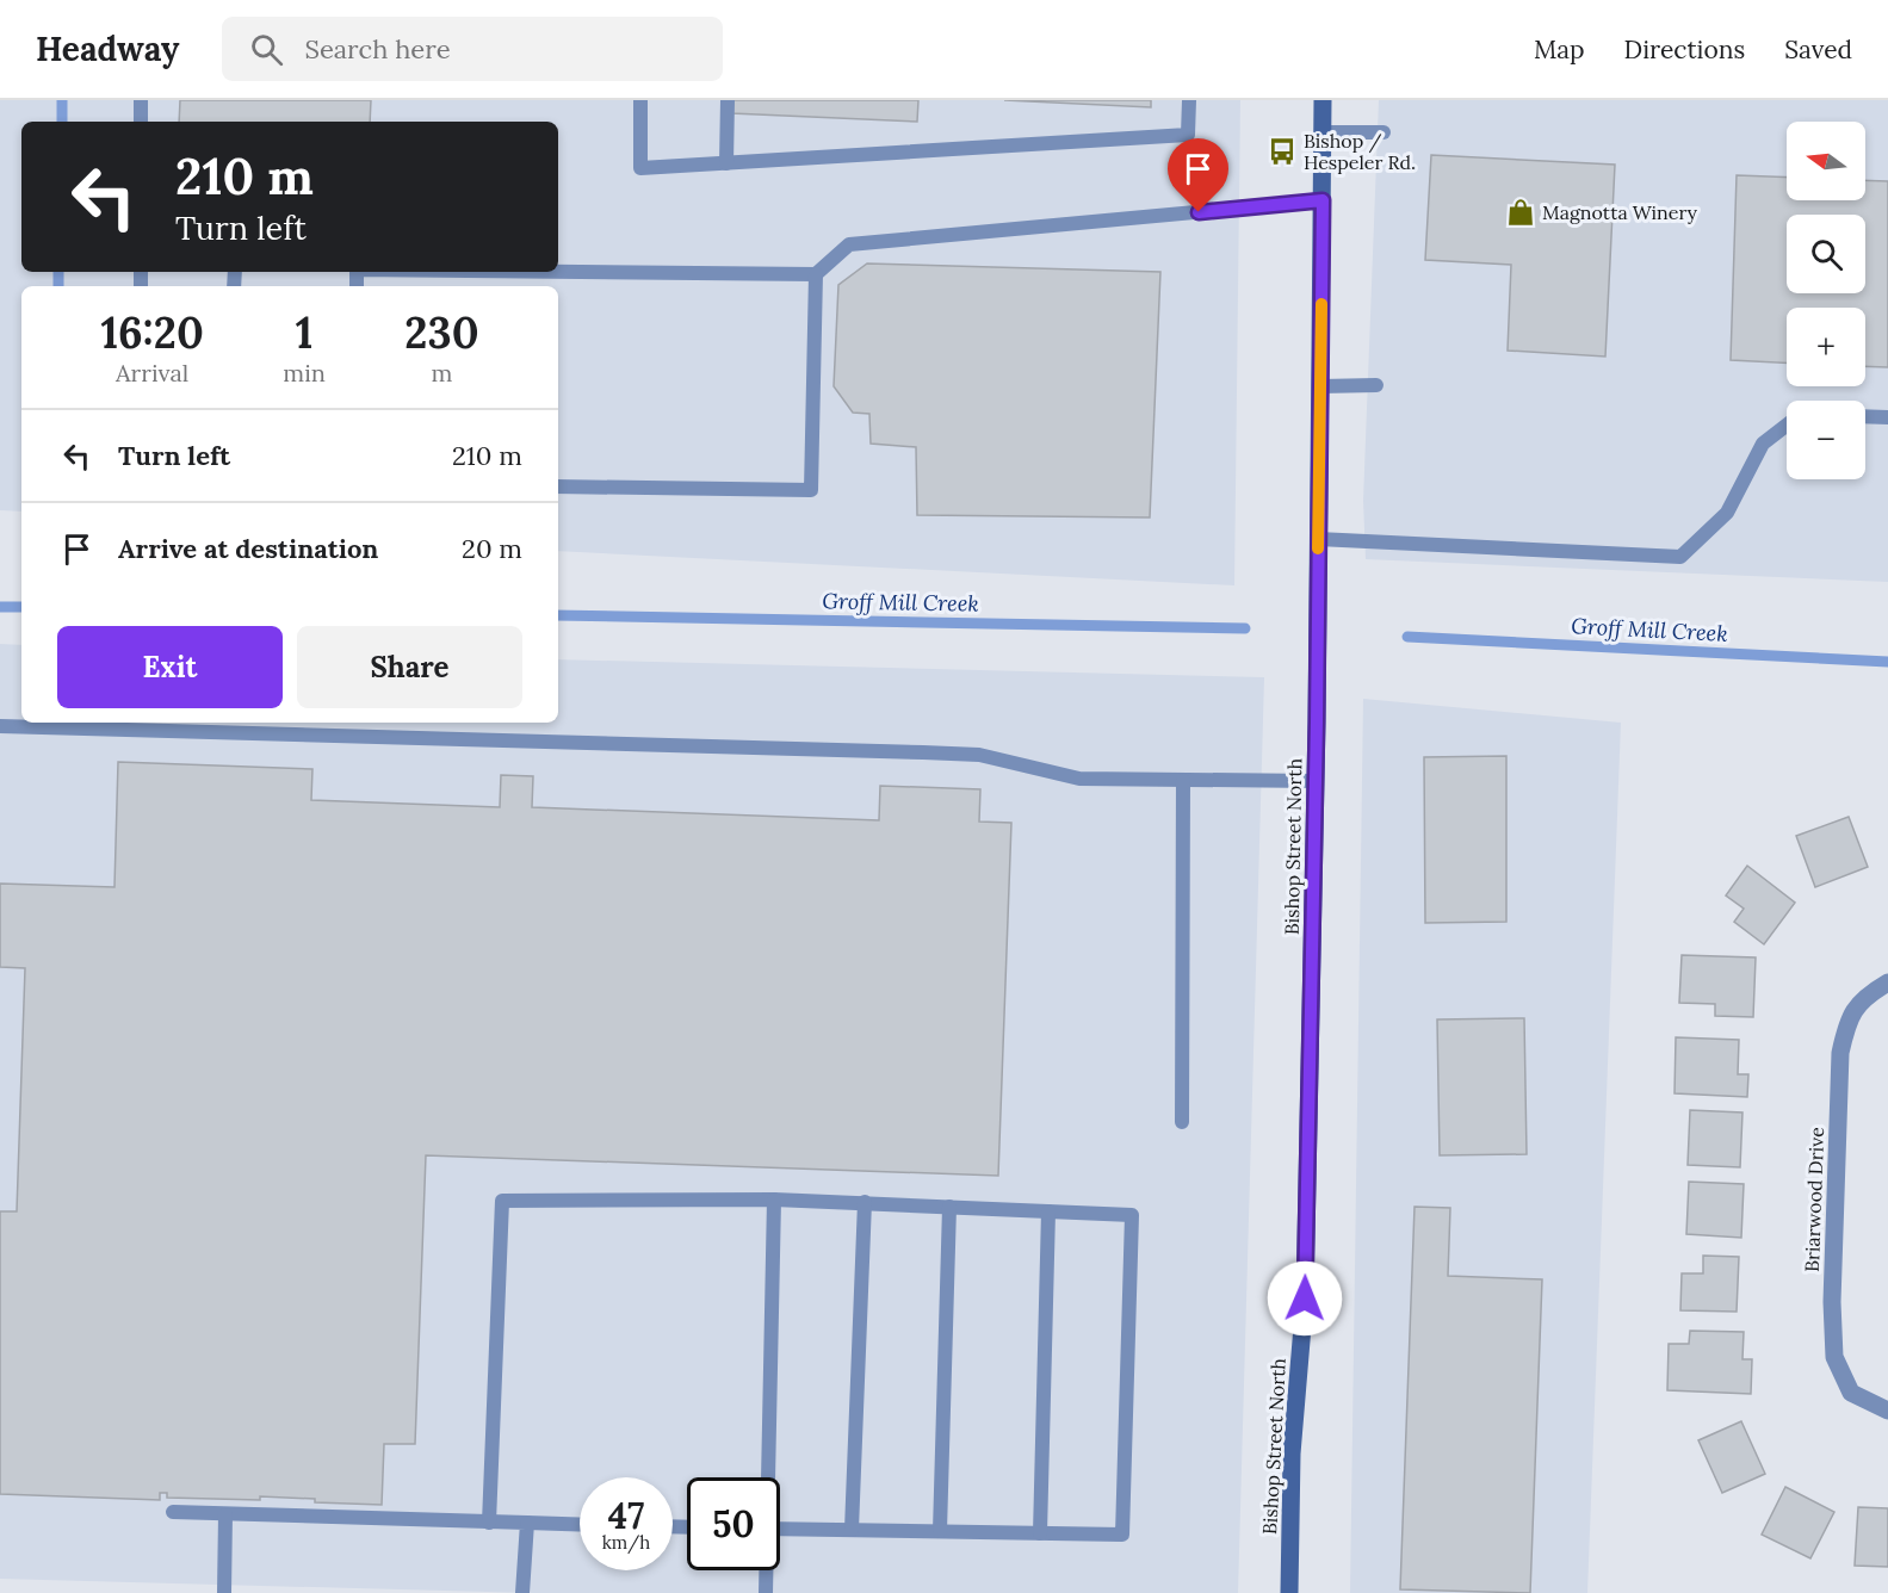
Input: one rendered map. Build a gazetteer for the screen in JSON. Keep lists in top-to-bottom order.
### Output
{
  "streets": {
    "main road": ["Bishop Street North"],
    "street": ["Briarwood Drive"]
  },
  "water": ["Groff Mill Creek"],
  "places": {
    "bus stop": ["Bishop / Hespeler Rd."],
    "shop": ["Magnotta Winery"]
  },
  "north": "left",
  "page": {
    "header": "Headway",
    "search": "Search here",
    "nav": ["Map", "Directions", "Saved"],
    "map_buttons": ["+", "−"],
    "turn": ["210 m", "Turn left"],
    "eta": [
      "16:20",
      "Arrival",
      "1",
      "min",
      "230",
      "m"
    ],
    "list": [
      {
        "name": "Turn left",
        "value": "210 m"
      },
      {
        "name": "Arrive at destination",
        "value": "20 m"
      }
    ],
    "buttons": ["Exit", "Share"],
    "speed": "47 km/h",
    "limit": "50"
  }
}
